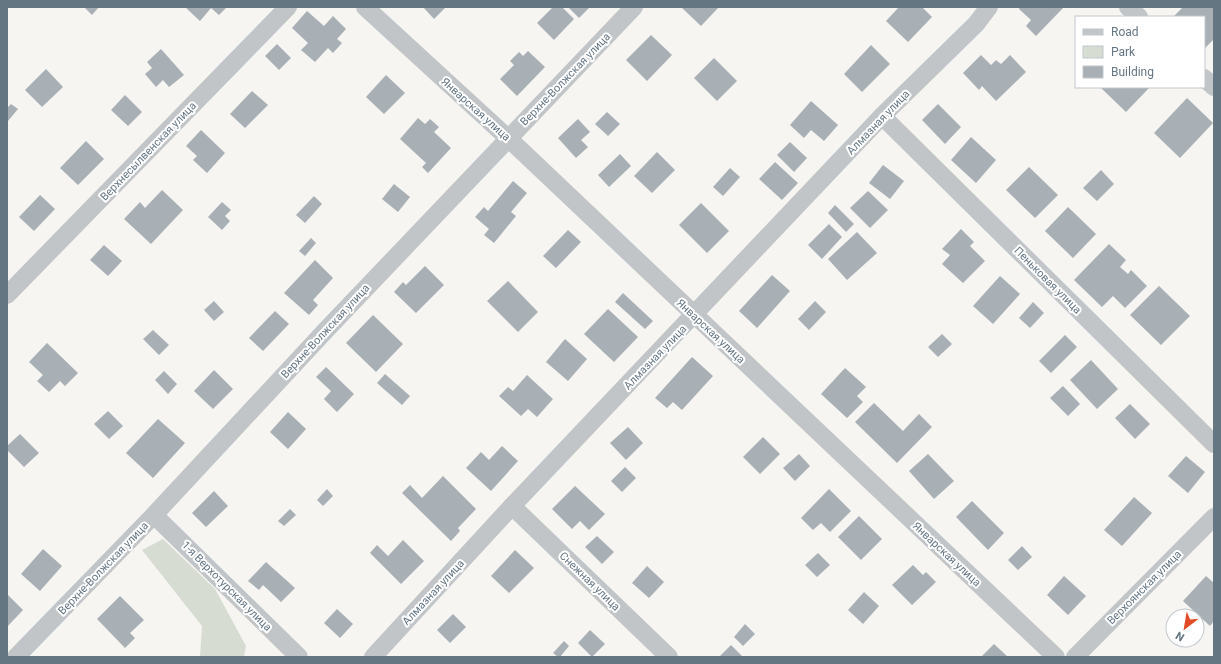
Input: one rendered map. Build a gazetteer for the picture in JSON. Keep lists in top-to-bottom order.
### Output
{
  "streets": {
    "street": [
      "Верхне-Волжская улица",
      "Январская улица",
      "Алмазная улица",
      "Верхнесылвенская улица",
      "Пеньковая улица",
      "Снежная улица",
      "1-я Верхотурская улица",
      "Верхоянская улица"
    ]
  },
  "crossings": [
    ["Верхне-Волжская улица", "Январская улица"],
    ["Верхне-Волжская улица", "1-я Верхотурская улица"],
    ["Январская улица", "Алмазная улица"],
    ["Алмазная улица", "Пеньковая улица"],
    ["Алмазная улица", "Снежная улица"]
  ],
  "legend": ["Road", "Park", "Building"],
  "north": "bottom left"
}
